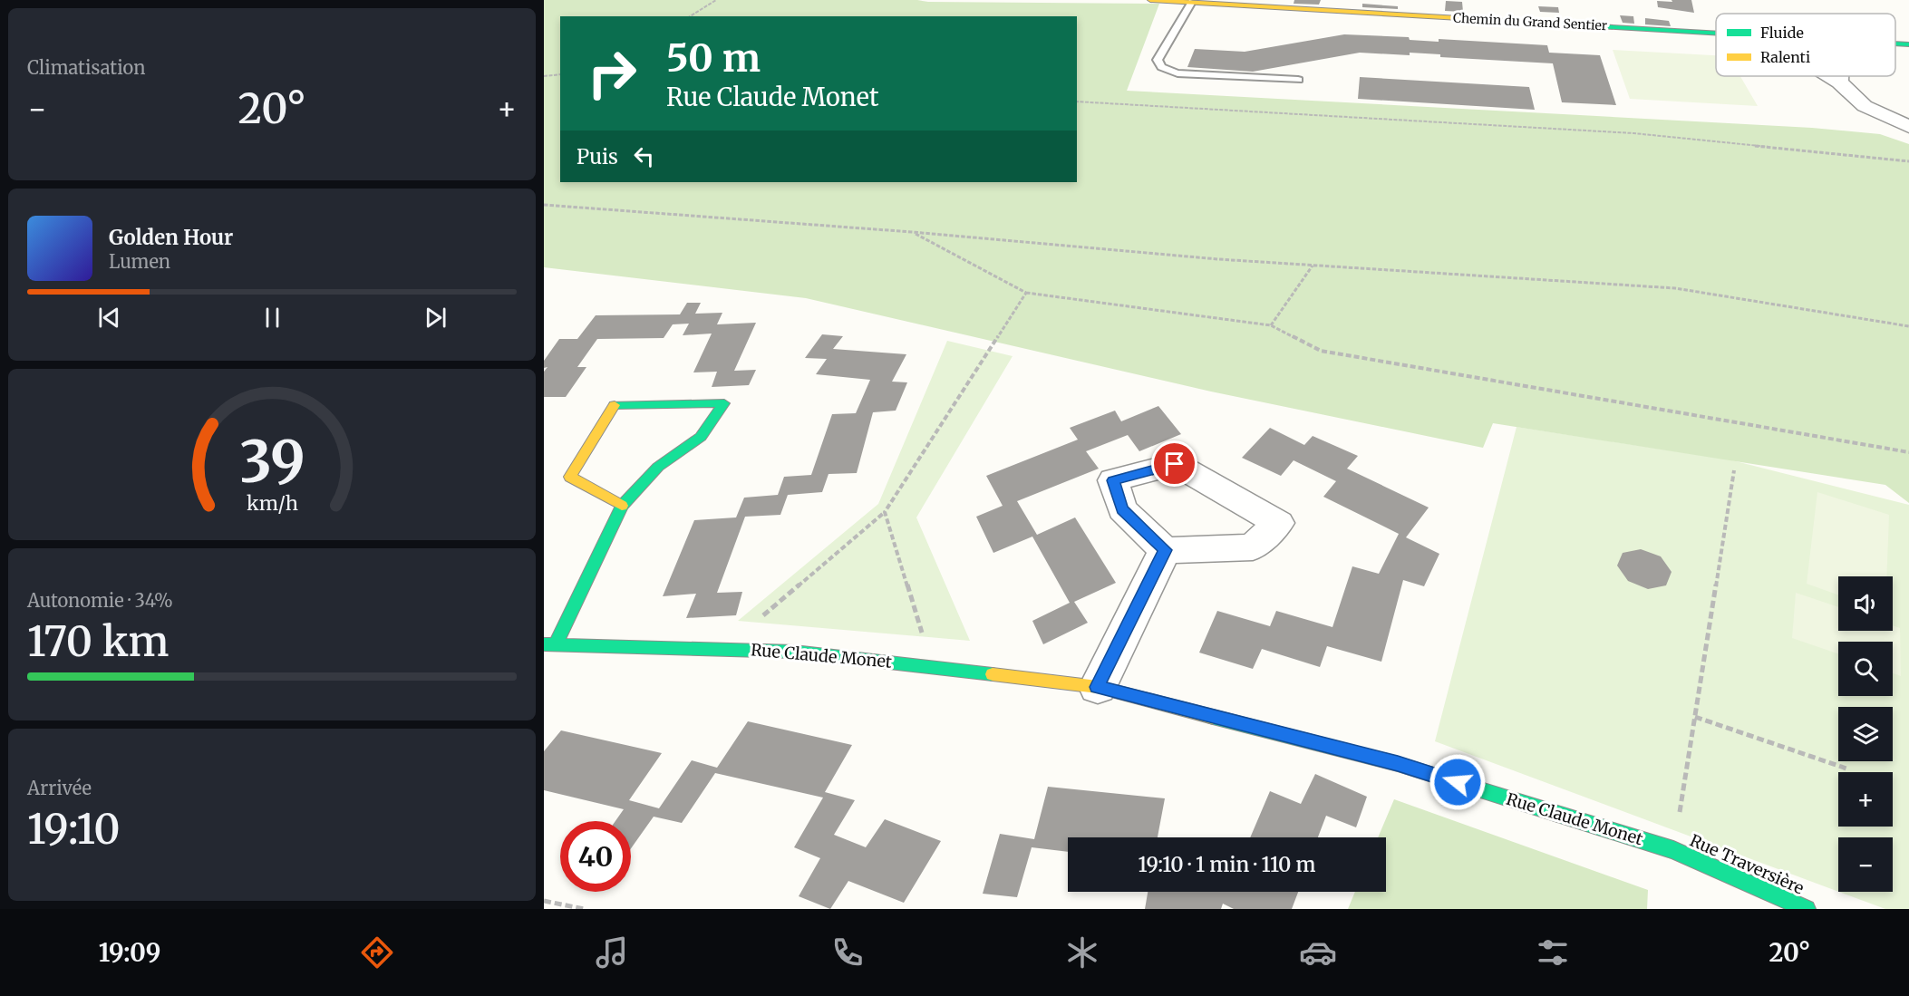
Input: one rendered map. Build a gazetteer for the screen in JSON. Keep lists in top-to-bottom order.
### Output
{
  "streets": {
    "street": ["Chemin du Grand Sentier", "Rue Claude Monet", "Rue Traversière"]
  },
  "crossings": [
    ["Rue Claude Monet", "Rue Traversière"]
  ],
  "legend": ["Fluide", "Ralenti"],
  "page": {
    "tile": [
      "Climatisation",
      ["Autonomie · 34%", "170 km"],
      ["Arrivée", "19:10"]
    ],
    "turn": ["50 m", "Rue Claude Monet"],
    "heat": ["−", "20°", "+"],
    "then": "Puis",
    "song": ["Golden Hour", "Lumen"],
    "map_buttons": ["+", "−"],
    "limit": "40",
    "trip": "19:10 · 1 min · 110 m",
    "tabs": ["19:09", "20°"],
    "gauge": ["39", "km/h"]
  }
}
